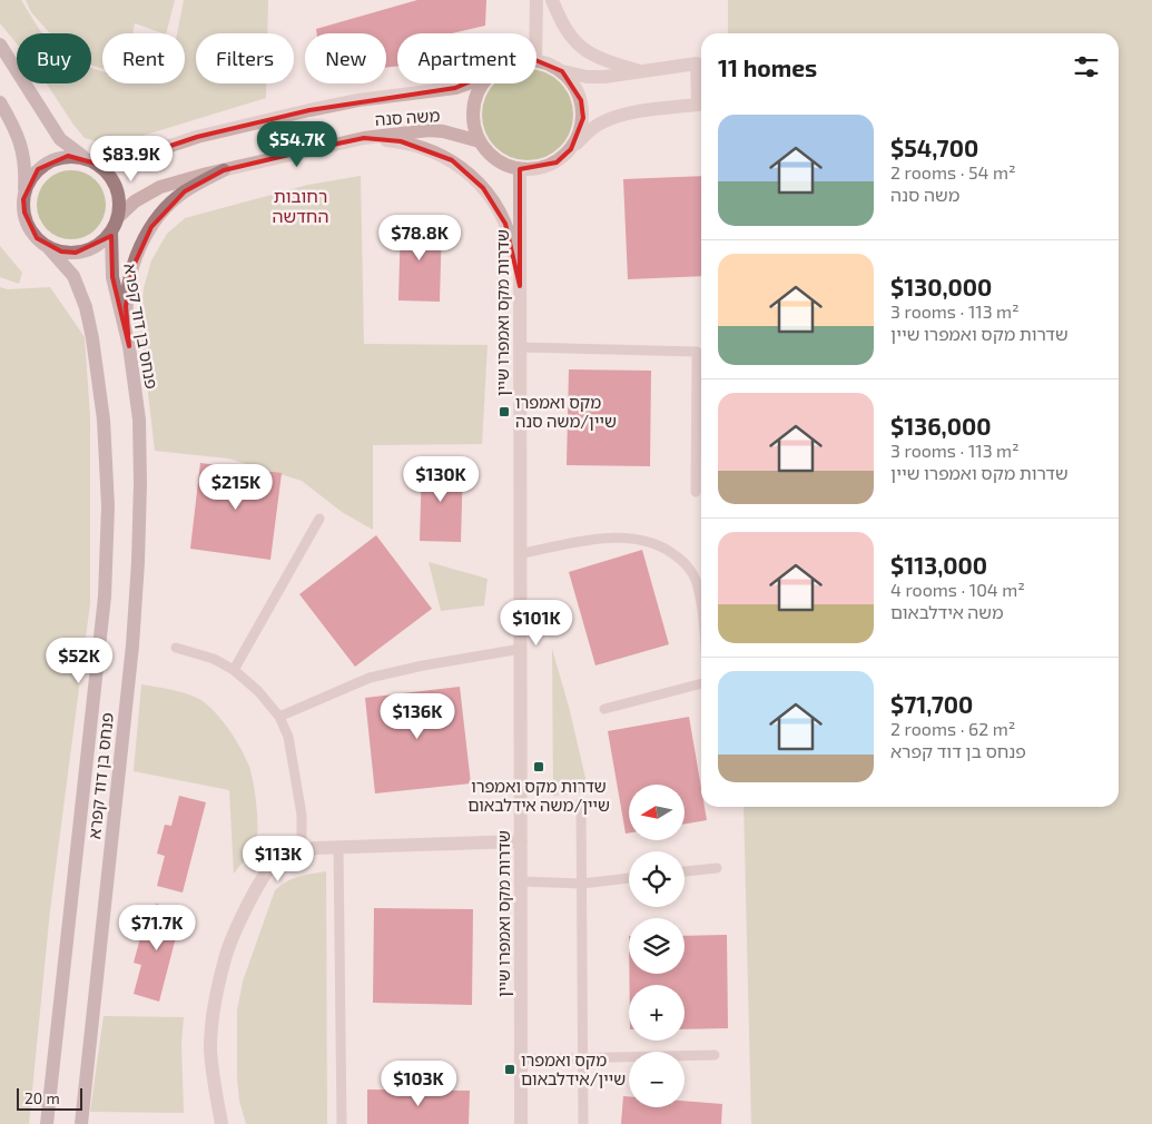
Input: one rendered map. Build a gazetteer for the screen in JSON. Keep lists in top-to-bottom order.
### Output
{
  "streets": {
    "main road": ["פנחס בן דוד קפרא"],
    "street": ["משה סנה", "שדרות מקס ואמפרו שיין"]
  },
  "crossings": [
    ["משה סנה", "פנחס בן דוד קפרא"]
  ],
  "districts": ["רחובות החדשה"],
  "places": {
    "transit": ["מקס ואמפרו שיין/משה סנה", "שדרות מקס ואמפרו שיין/משה אידלבאום", "מקס ואמפרו שיין/אידלבאום"]
  },
  "scale_bar": "20 m",
  "north": "left",
  "page": {
    "chip": [
      "Buy",
      "Rent",
      "Filters",
      "New",
      "Apartment"
    ],
    "heading": "11 homes",
    "list": [
      {
        "name": "$54,700",
        "note": "2 rooms · 54 m² · משה סנה"
      },
      {
        "name": "$130,000",
        "note": "3 rooms · 113 m² · שדרות מקס ואמפרו שיין"
      },
      {
        "name": "$136,000",
        "note": "3 rooms · 113 m² · שדרות מקס ואמפרו שיין"
      },
      {
        "name": "$113,000",
        "note": "4 rooms · 104 m² · משה אידלבאום"
      },
      {
        "name": "$71,700",
        "note": "2 rooms · 62 m² · פנחס בן דוד קפרא"
      }
    ],
    "price": [
      "$54.7K",
      "$83.9K",
      "$78.8K",
      "$130K",
      "$215K",
      "$101K",
      "$52K",
      "$136K",
      "$113K",
      "$71.7K",
      "$103K"
    ],
    "map_buttons": ["+", "−"],
    "scale": "20 m"
  }
}
